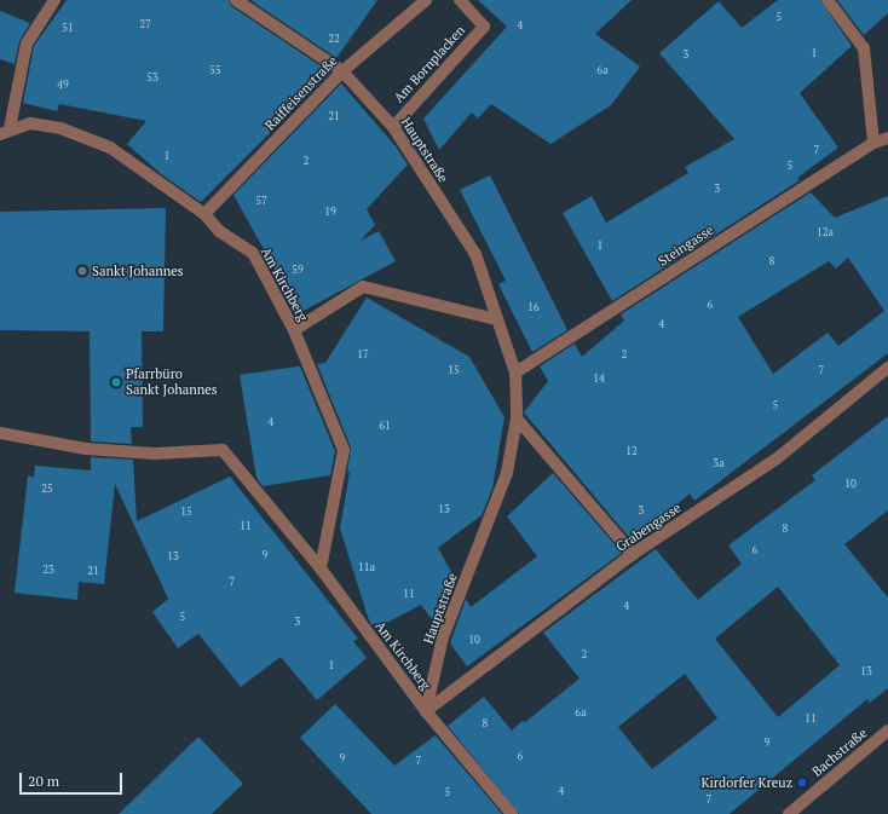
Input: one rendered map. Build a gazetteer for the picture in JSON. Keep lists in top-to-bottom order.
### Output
{
  "streets": {
    "street": [
      "Am Bornplacken",
      "Raiffeisenstraße",
      "Hauptstraße",
      "Steingasse",
      "Am Kirchberg",
      "Grabengasse",
      "Bachstraße"
    ]
  },
  "crossings": [
    ["Am Bornplacken", "Hauptstraße"],
    ["Raiffeisenstraße", "Hauptstraße"],
    ["Raiffeisenstraße", "Am Kirchberg"],
    ["Hauptstraße", "Steingasse"],
    ["Hauptstraße", "Am Kirchberg"],
    ["Hauptstraße", "Grabengasse"],
    ["Am Kirchberg", "Grabengasse"]
  ],
  "places": ["Sankt Johannes", "Pfarrbüro Sankt Johannes", "Kirdorfer Kreuz"],
  "house_numbers": [
    "5",
    "27",
    "4",
    "51",
    "22",
    "1",
    "3",
    "55",
    "6a",
    "53",
    "49",
    "21",
    "7",
    "1",
    "2",
    "5",
    "3",
    "57",
    "19",
    "12a",
    "1",
    "8",
    "59",
    "6",
    "16",
    "4",
    "17",
    "2",
    "15",
    "7",
    "14",
    "5",
    "4",
    "61",
    "12",
    "3a",
    "10",
    "25",
    "13",
    "3",
    "15",
    "11",
    "8",
    "6",
    "9",
    "13",
    "11a",
    "23",
    "21",
    "7",
    "11",
    "4",
    "5",
    "3",
    "10",
    "2",
    "1",
    "13",
    "6a",
    "11",
    "8",
    "9",
    "6",
    "9",
    "7",
    "4",
    "5",
    "7"
  ],
  "scale_bar": "20 m"
}
